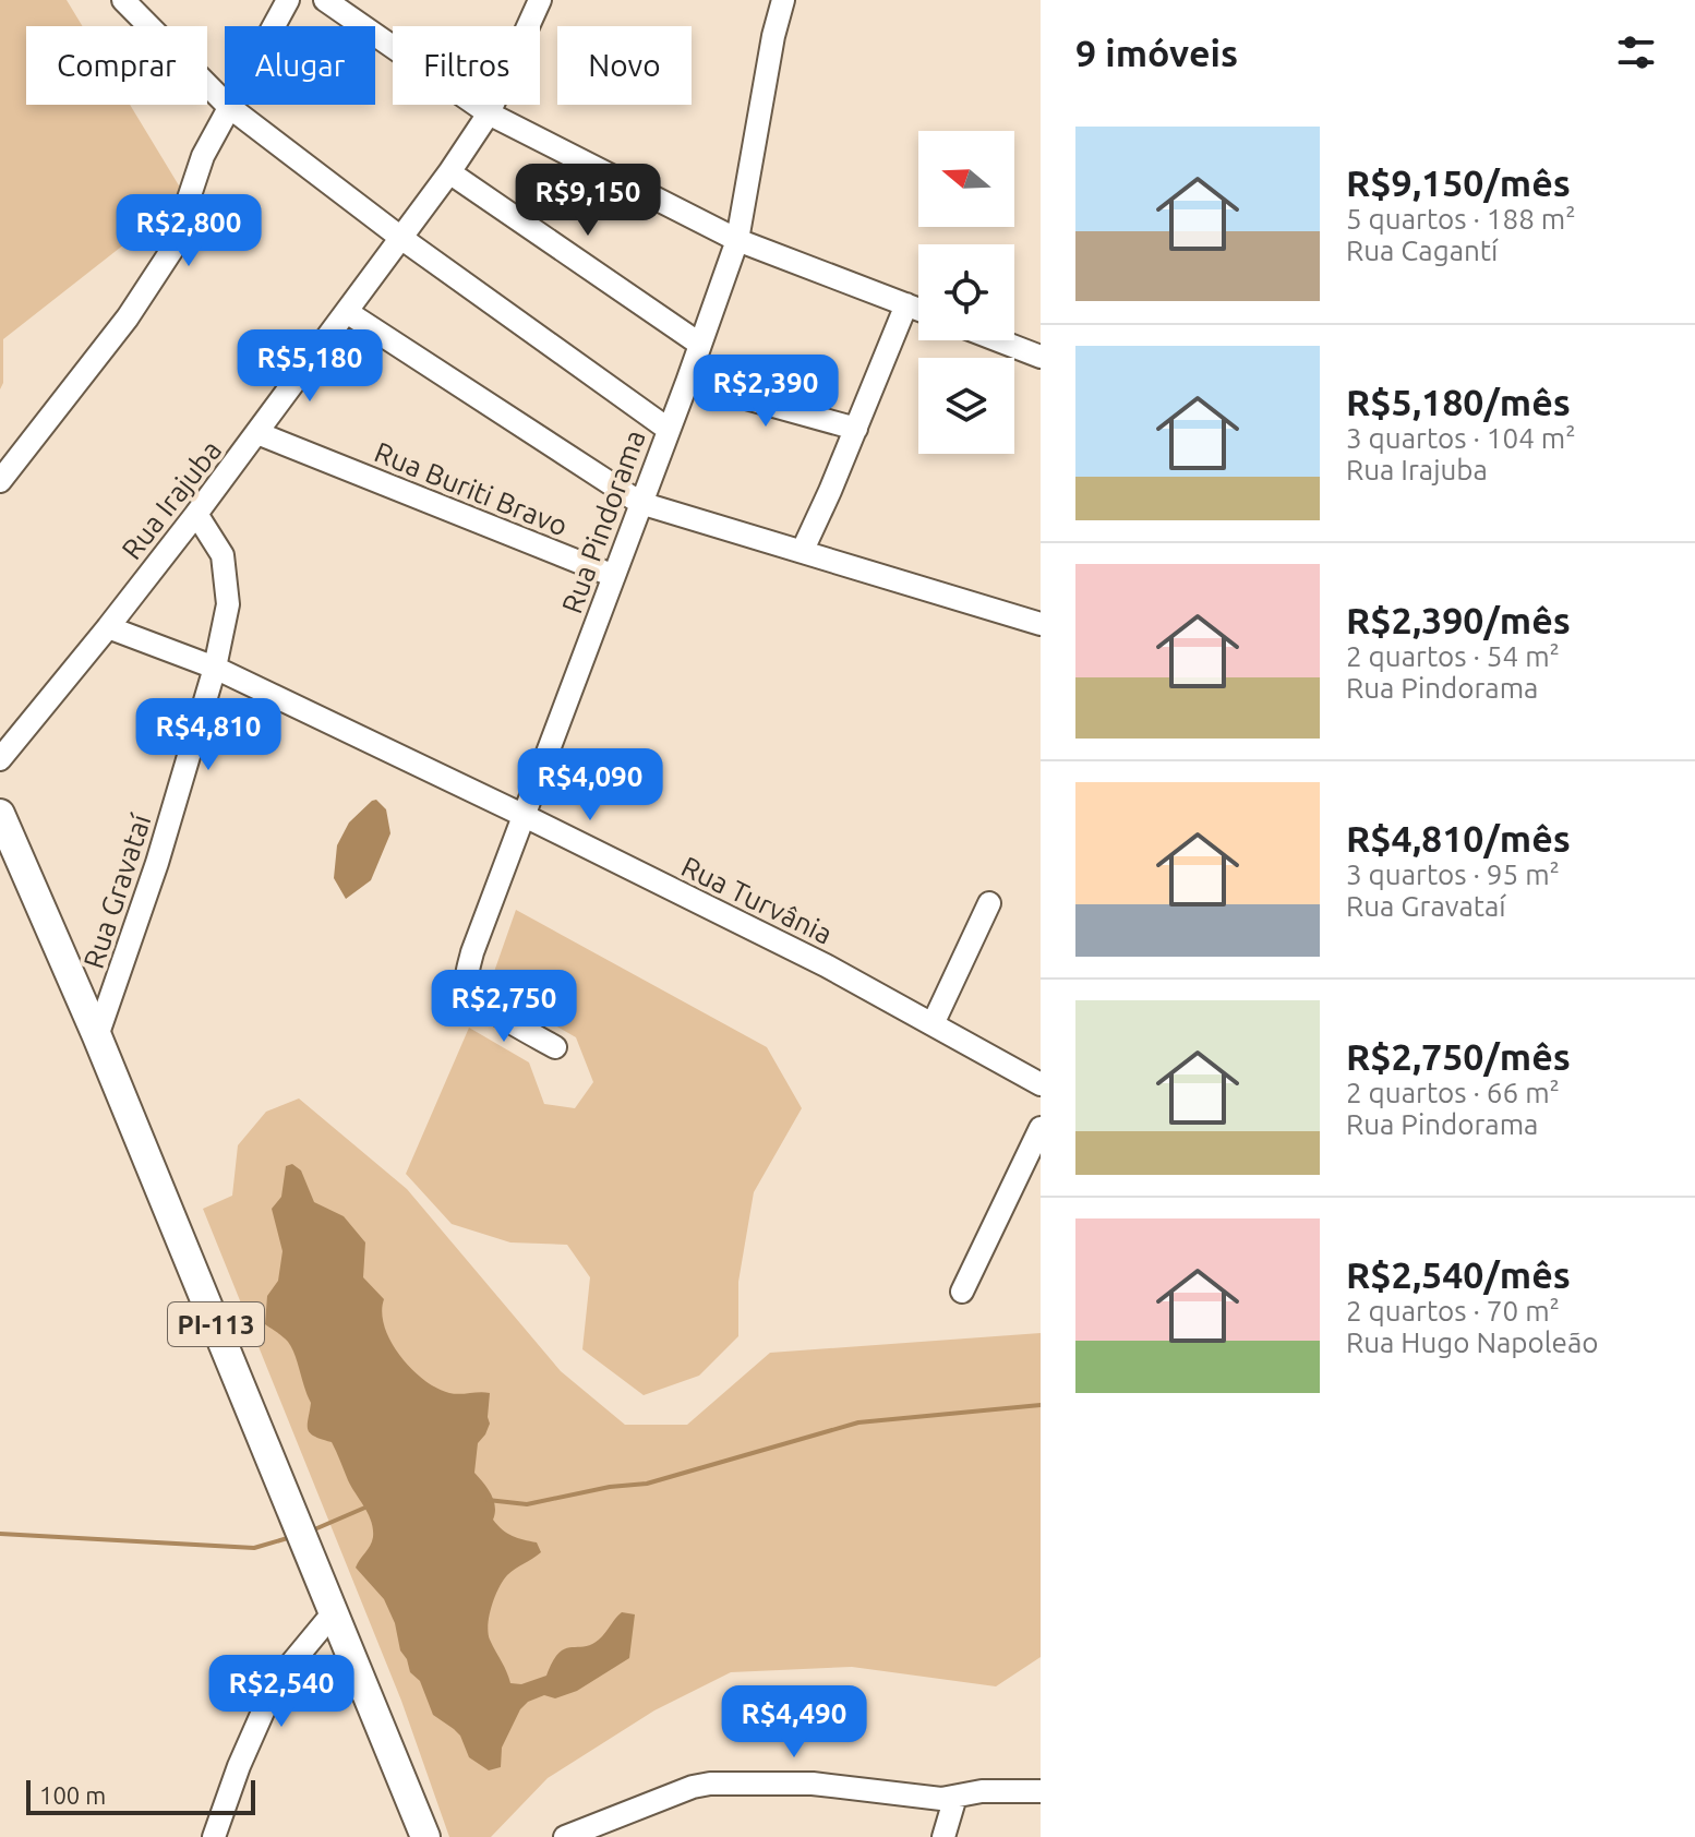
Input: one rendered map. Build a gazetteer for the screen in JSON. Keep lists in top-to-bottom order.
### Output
{
  "streets": {
    "main road": ["PI-113"],
    "street": [
      "Rua Buriti Bravo",
      "Rua Irajuba",
      "Rua Pindorama",
      "Rua Gravataí",
      "Rua Turvânia"
    ]
  },
  "crossings": [
    ["Rua Buriti Bravo", "Rua Irajuba"],
    ["Rua Buriti Bravo", "Rua Pindorama"],
    ["Rua Irajuba", "Rua Gravataí"],
    ["Rua Irajuba", "Rua Turvânia"],
    ["Rua Pindorama", "Rua Turvânia"],
    ["Rua Gravataí", "Rua Turvânia"],
    ["Rua Gravataí", "PI-113"]
  ],
  "scale_bar": "100 m",
  "north": "left",
  "page": {
    "heading": "9 imóveis",
    "chip": [
      "Comprar",
      "Alugar",
      "Filtros",
      "Novo"
    ],
    "list": [
      {
        "name": "R$9,150/mês",
        "note": "5 quartos · 188 m² · Rua Cagantí"
      },
      {
        "name": "R$5,180/mês",
        "note": "3 quartos · 104 m² · Rua Irajuba"
      },
      {
        "name": "R$2,390/mês",
        "note": "2 quartos · 54 m² · Rua Pindorama"
      },
      {
        "name": "R$4,810/mês",
        "note": "3 quartos · 95 m² · Rua Gravataí"
      },
      {
        "name": "R$2,750/mês",
        "note": "2 quartos · 66 m² · Rua Pindorama"
      },
      {
        "name": "R$2,540/mês",
        "note": "2 quartos · 70 m² · Rua Hugo Napoleão"
      }
    ],
    "price": [
      "R$9,150",
      "R$2,800",
      "R$5,180",
      "R$2,390",
      "R$4,810",
      "R$4,090",
      "R$2,750",
      "R$2,540",
      "R$4,490"
    ],
    "scale": "100 m"
  }
}
